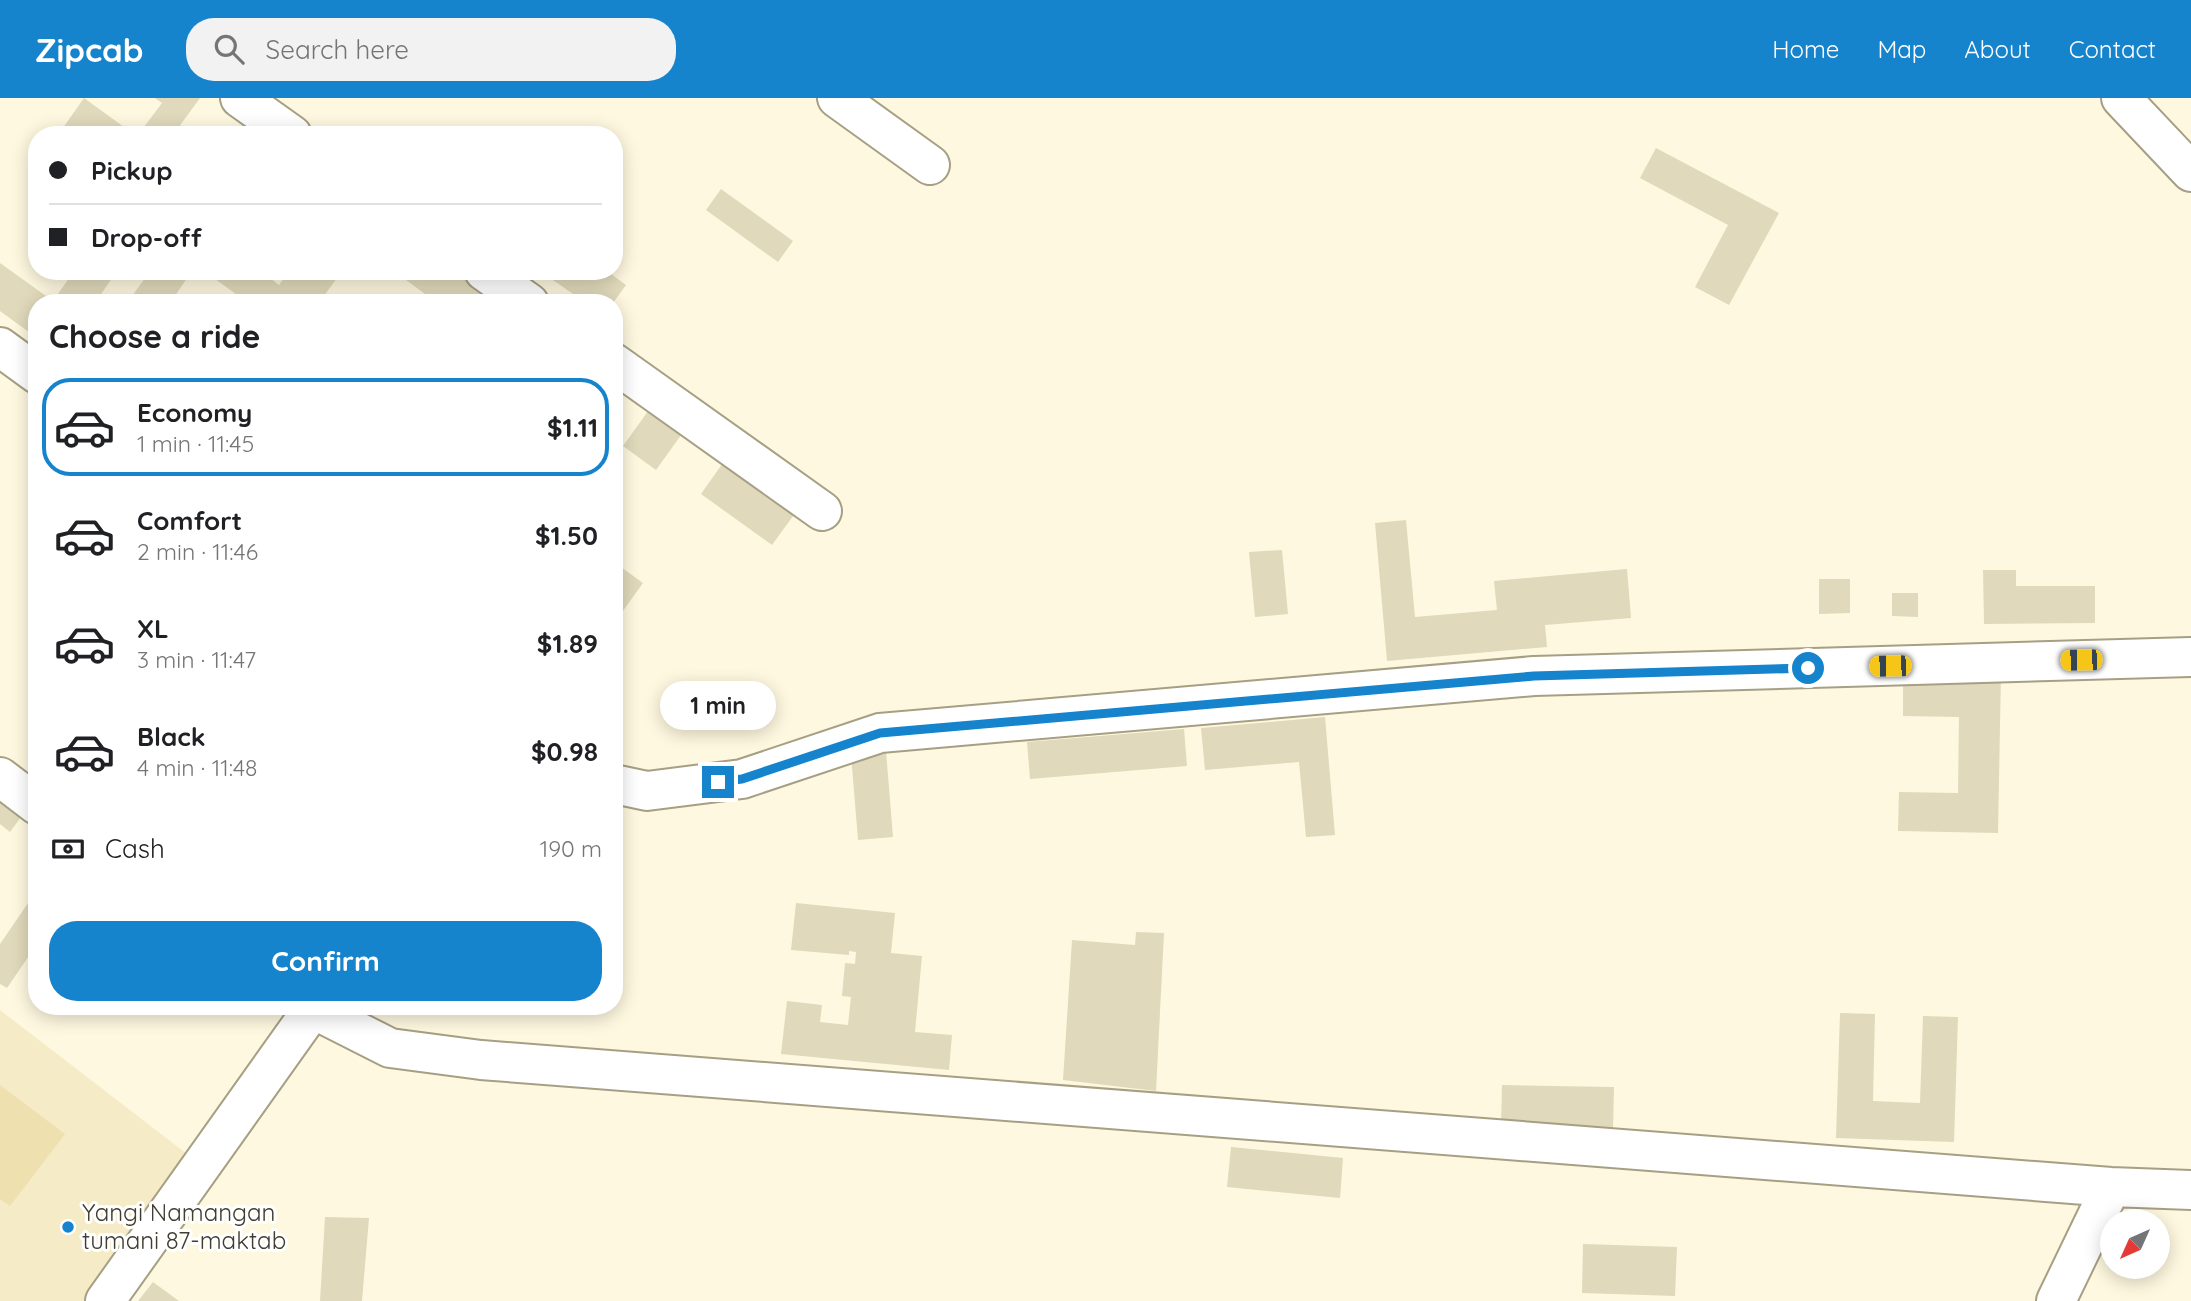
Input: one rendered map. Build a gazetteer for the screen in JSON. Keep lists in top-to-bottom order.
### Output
{
  "places": ["Yangi Namangan tumani 87-maktab"],
  "north": "bottom left",
  "page": {
    "header": "Zipcab",
    "search": "Search here",
    "nav": [
      "Home",
      "Map",
      "About",
      "Contact"
    ],
    "banner": ["Pickup", "Drop-off"],
    "heading": "Choose a ride",
    "list": [
      {
        "name": "Economy",
        "note": "1 min · 11:45",
        "value": "$1.11"
      },
      {
        "name": "Comfort",
        "note": "2 min · 11:46",
        "value": "$1.50"
      },
      {
        "name": "XL",
        "note": "3 min · 11:47",
        "value": "$1.89"
      },
      {
        "name": "Black",
        "note": "4 min · 11:48",
        "value": "$0.98"
      }
    ],
    "bubble": "1 min",
    "pay": ["Cash", "190 m"],
    "buttons": "Confirm"
  }
}
